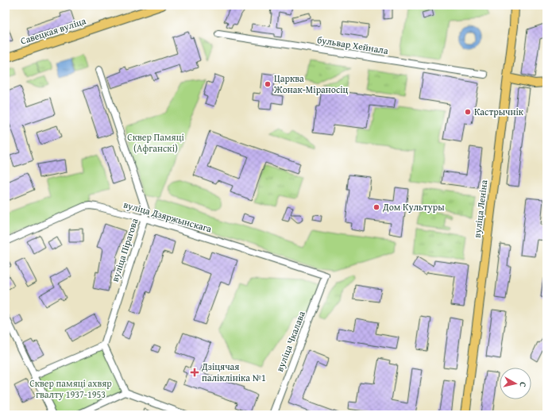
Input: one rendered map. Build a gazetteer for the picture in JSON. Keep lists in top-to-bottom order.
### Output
{
  "streets": {
    "main road": ["Савецкая вуліца", "вуліца Леніна"],
    "street": [
      "бульвар Хейнала",
      "вуліца Дзяржынскага",
      "вуліца Пірагова",
      "вуліца Чкалава"
    ]
  },
  "crossings": [
    ["вуліца Дзяржынскага", "вуліца Пірагова"],
    ["вуліца Дзяржынскага", "вуліца Чкалава"]
  ],
  "parks": ["Сквер Памяці (Афганскі)", "Сквер памяці ахвяр гвалту 1937-1953"],
  "places": {
    "other": ["Царква Жонак-Міраносіц", "Кастрычнік", "Дом Культуры"],
    "health": ["Дзіцячая паліклініка №1"]
  },
  "north": "right"
}
